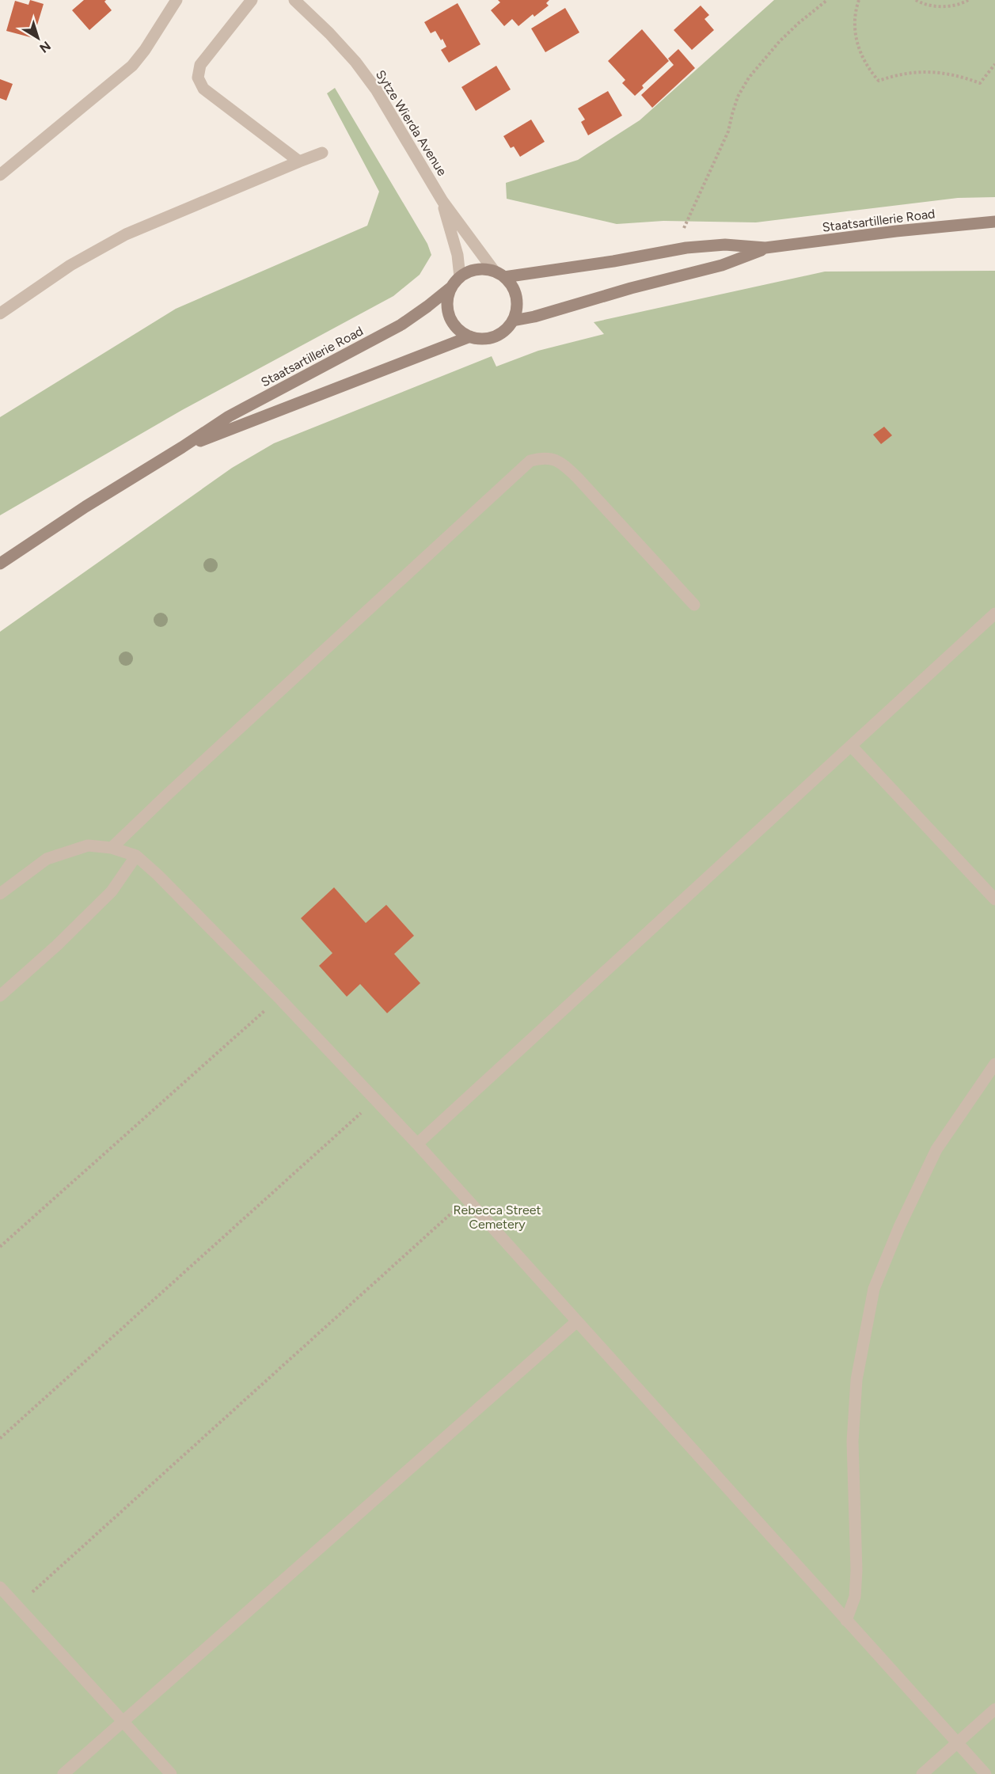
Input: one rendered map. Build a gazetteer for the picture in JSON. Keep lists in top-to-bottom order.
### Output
{
  "streets": {
    "street": ["Sytze Wierda Avenue", "Staatsartillerie Road"]
  },
  "crossings": [
    ["Sytze Wierda Avenue", "Staatsartillerie Road"]
  ],
  "parks": ["Rebecca Street Cemetery"],
  "north": "bottom right"
}
